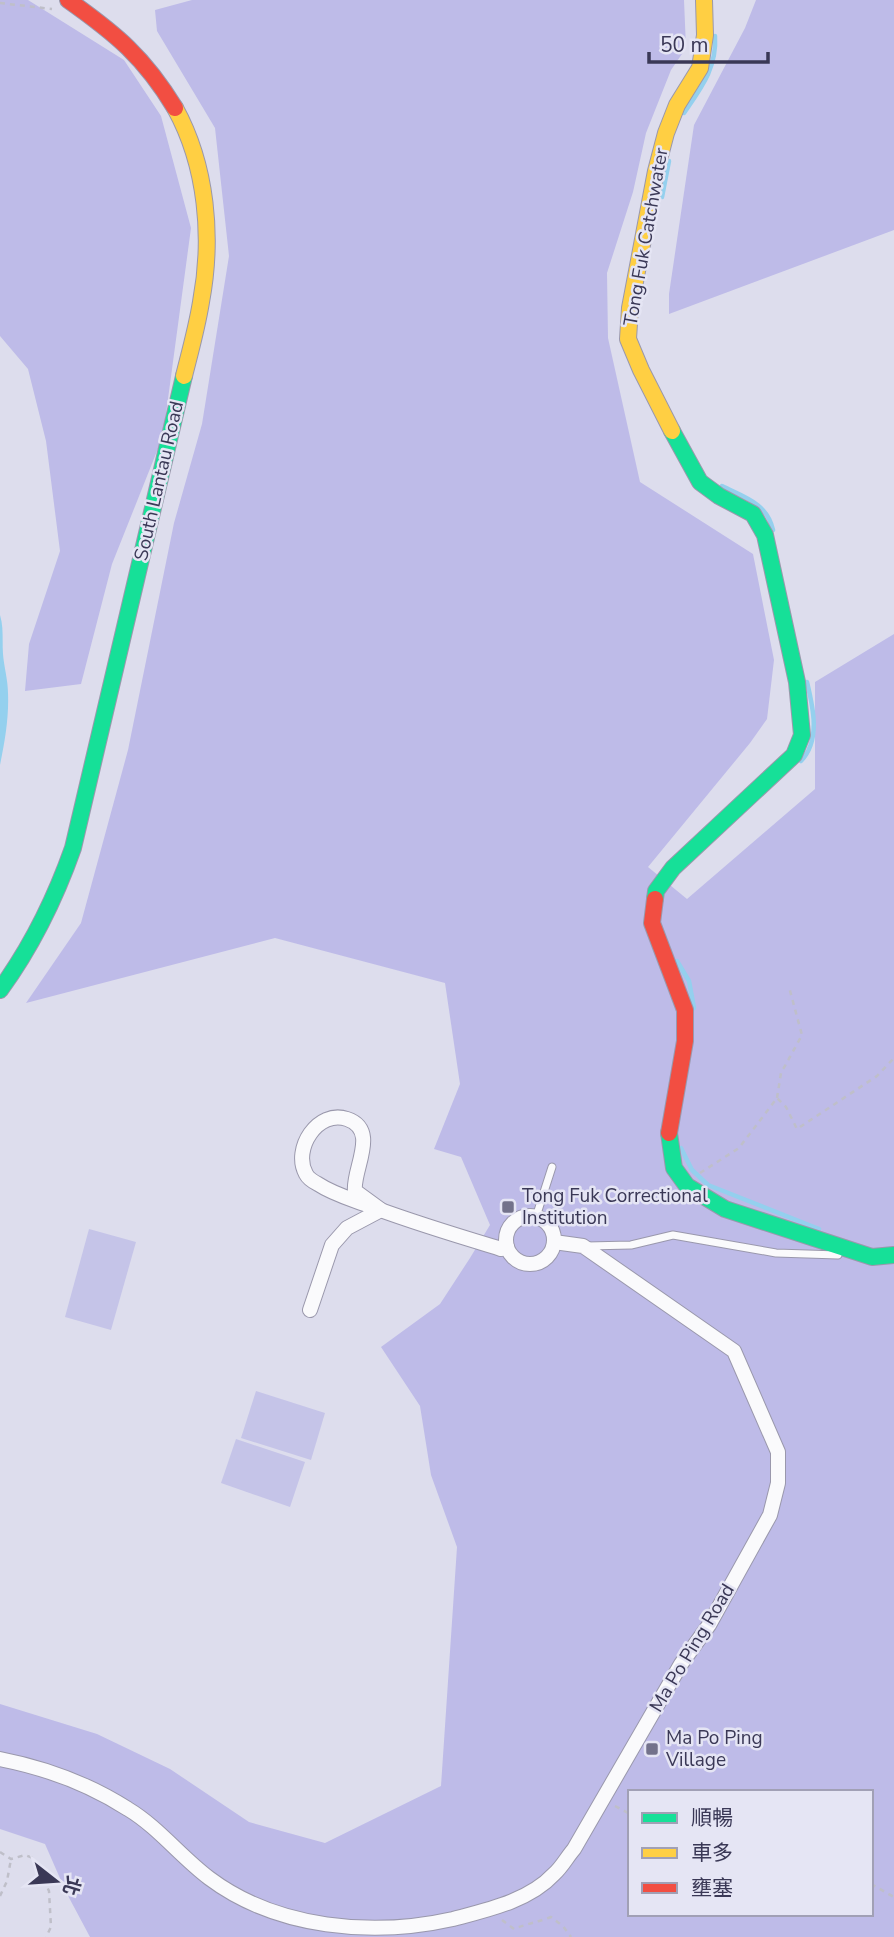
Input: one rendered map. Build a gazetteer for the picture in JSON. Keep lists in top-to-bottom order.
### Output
{
  "streets": {
    "street": ["Tong Fuk Catchwater", "South Lantau Road", "Ma Po Ping Road"]
  },
  "places": {
    "transit": ["Tong Fuk Correctional Institution", "Ma Po Ping Village"]
  },
  "legend": ["順暢", "車多", "壅塞"],
  "scale_bar": "50 m",
  "north": "right"
}
